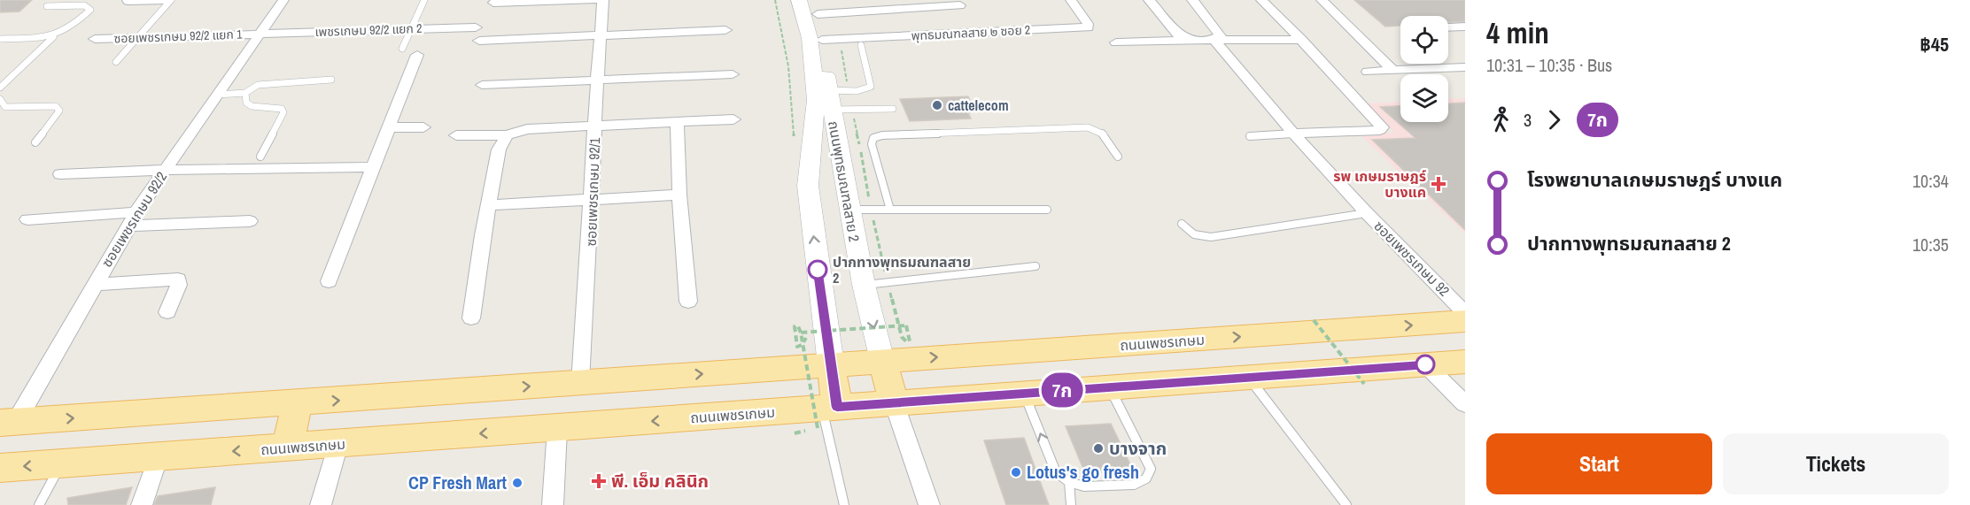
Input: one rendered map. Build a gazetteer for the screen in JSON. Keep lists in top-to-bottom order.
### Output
{
  "streets": {
    "main road": ["ถนนพุทธมณฑลสาย 2", "ถนนเพชรเกษม"],
    "street": [
      "เพชรเกษม 92/2 แยก 2",
      "พุทธมณฑลสาย ๒ ซอย 2",
      "ซอยเพชรเกษม 92/2 แยก 1",
      "ซอยเพชรเกษม 92/1",
      "ซอยเพชรเกษม 92/2",
      "ซอยเพชรเกษม 92"
    ]
  },
  "crossings": [
    ["เพชรเกษม 92/2 แยก 2", "ซอยเพชรเกษม 92/2 แยก 1"],
    ["เพชรเกษม 92/2 แยก 2", "ซอยเพชรเกษม 92/2"],
    ["พุทธมณฑลสาย ๒ ซอย 2", "ถนนพุทธมณฑลสาย 2"],
    ["ซอยเพชรเกษม 92/2 แยก 1", "ซอยเพชรเกษม 92/2"],
    ["ถนนพุทธมณฑลสาย 2", "ถนนเพชรเกษม"],
    ["ซอยเพชรเกษม 92/1", "ถนนเพชรเกษม"],
    ["ซอยเพชรเกษม 92/2", "ถนนเพชรเกษม"]
  ],
  "places": {
    "other": [
      "cattelecom",
      "ปากทางพุทธมณฑลสาย 2",
      "บางจาก",
      "Lotus's go fresh",
      "CP Fresh Mart"
    ],
    "health": ["รพ เกษมราษฎร์ บางแค", "พี. เอ็ม คลินิก"]
  },
  "lines": ["bus line 7ก"],
  "page": {
    "on_map": "7ก",
    "heading": ["4 min", "10:31 – 10:35 · Bus", "฿45"],
    "legs": ["3", "7ก"],
    "list": [
      {
        "name": "โรงพยาบาลเกษมราษฎร์ บางแค",
        "value": "10:34"
      },
      {
        "name": "ปากทางพุทธมณฑลสาย 2",
        "value": "10:35"
      }
    ],
    "buttons": ["Start", "Tickets"]
  }
}
